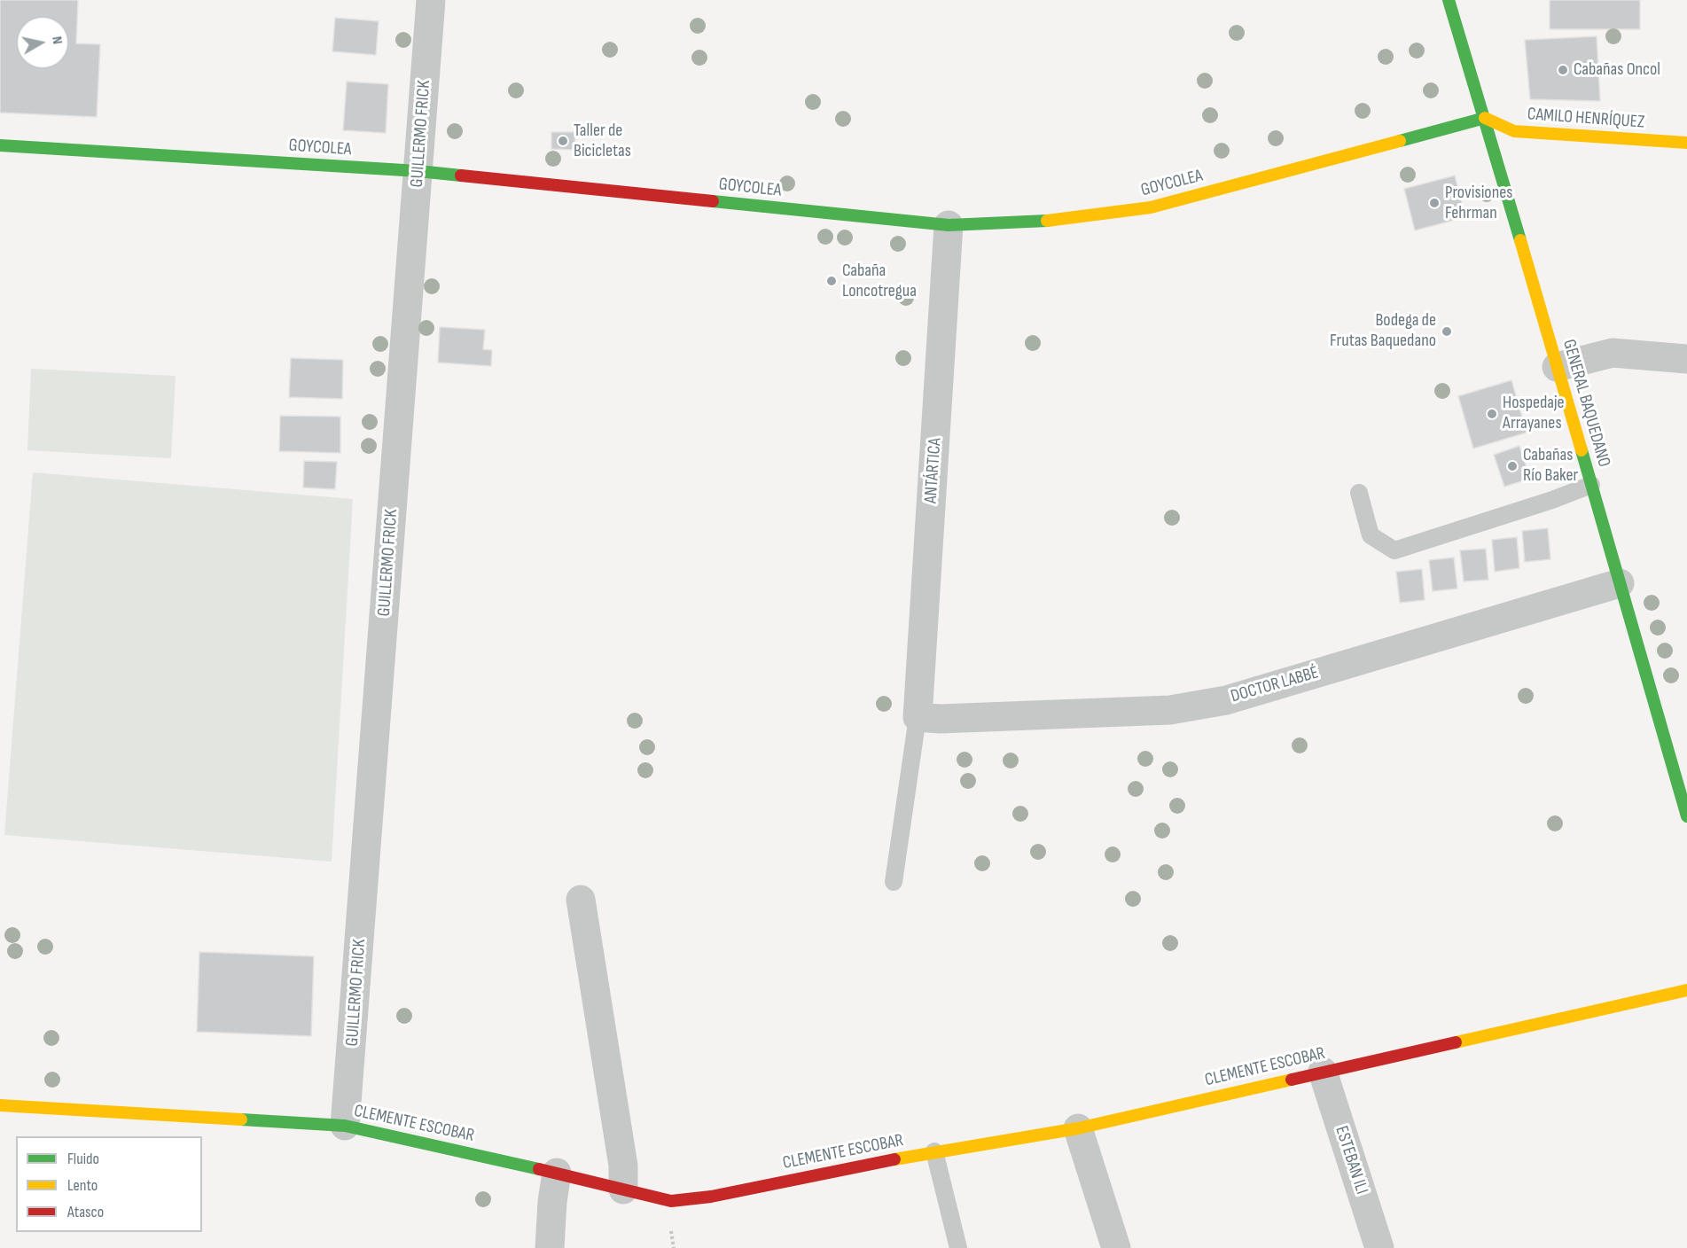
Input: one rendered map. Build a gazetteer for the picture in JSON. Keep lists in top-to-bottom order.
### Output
{
  "streets": {
    "street": [
      "CAMILO HENRÍQUEZ",
      "GUILLERMO FRICK",
      "GOYCOLEA",
      "GENERAL BAQUEDANO",
      "ANTÁRTICA",
      "DOCTOR LABBÉ",
      "CLEMENTE ESCOBAR",
      "ESTEBAN ILI"
    ]
  },
  "crossings": [
    ["CAMILO HENRÍQUEZ", "GOYCOLEA"],
    ["CAMILO HENRÍQUEZ", "GENERAL BAQUEDANO"],
    ["GUILLERMO FRICK", "GOYCOLEA"],
    ["GUILLERMO FRICK", "CLEMENTE ESCOBAR"],
    ["GOYCOLEA", "GENERAL BAQUEDANO"],
    ["GOYCOLEA", "ANTÁRTICA"],
    ["GENERAL BAQUEDANO", "DOCTOR LABBÉ"],
    ["ANTÁRTICA", "DOCTOR LABBÉ"],
    ["CLEMENTE ESCOBAR", "ESTEBAN ILI"]
  ],
  "places": [
    "Cabañas Oncol",
    "Taller de Bicicletas",
    "Provisiones Fehrman",
    "Cabaña Loncotregua",
    "Bodega de Frutas Baquedano",
    "Hospedaje Arrayanes",
    "Cabañas Río Baker"
  ],
  "legend": ["Fluido", "Lento", "Atasco"],
  "north": "right"
}
